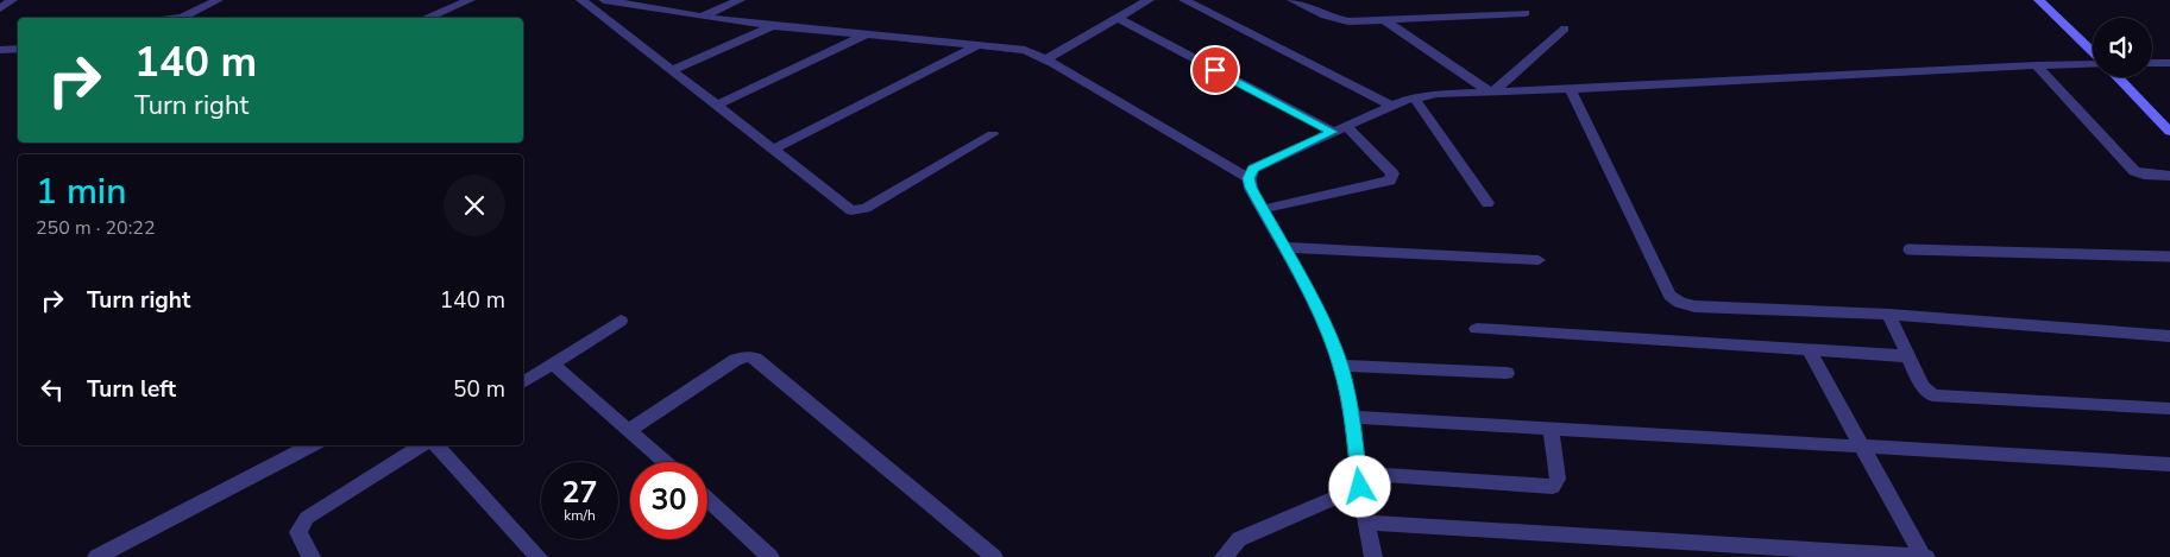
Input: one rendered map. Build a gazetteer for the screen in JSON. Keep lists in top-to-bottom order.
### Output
{
  "page": {
    "turn": ["140 m", "Turn right"],
    "heading": ["1 min", "250 m · 20:22"],
    "list": [
      {
        "name": "Turn right",
        "value": "140 m"
      },
      {
        "name": "Turn left",
        "value": "50 m"
      }
    ],
    "speed": "27 km/h",
    "limit": "30"
  }
}
